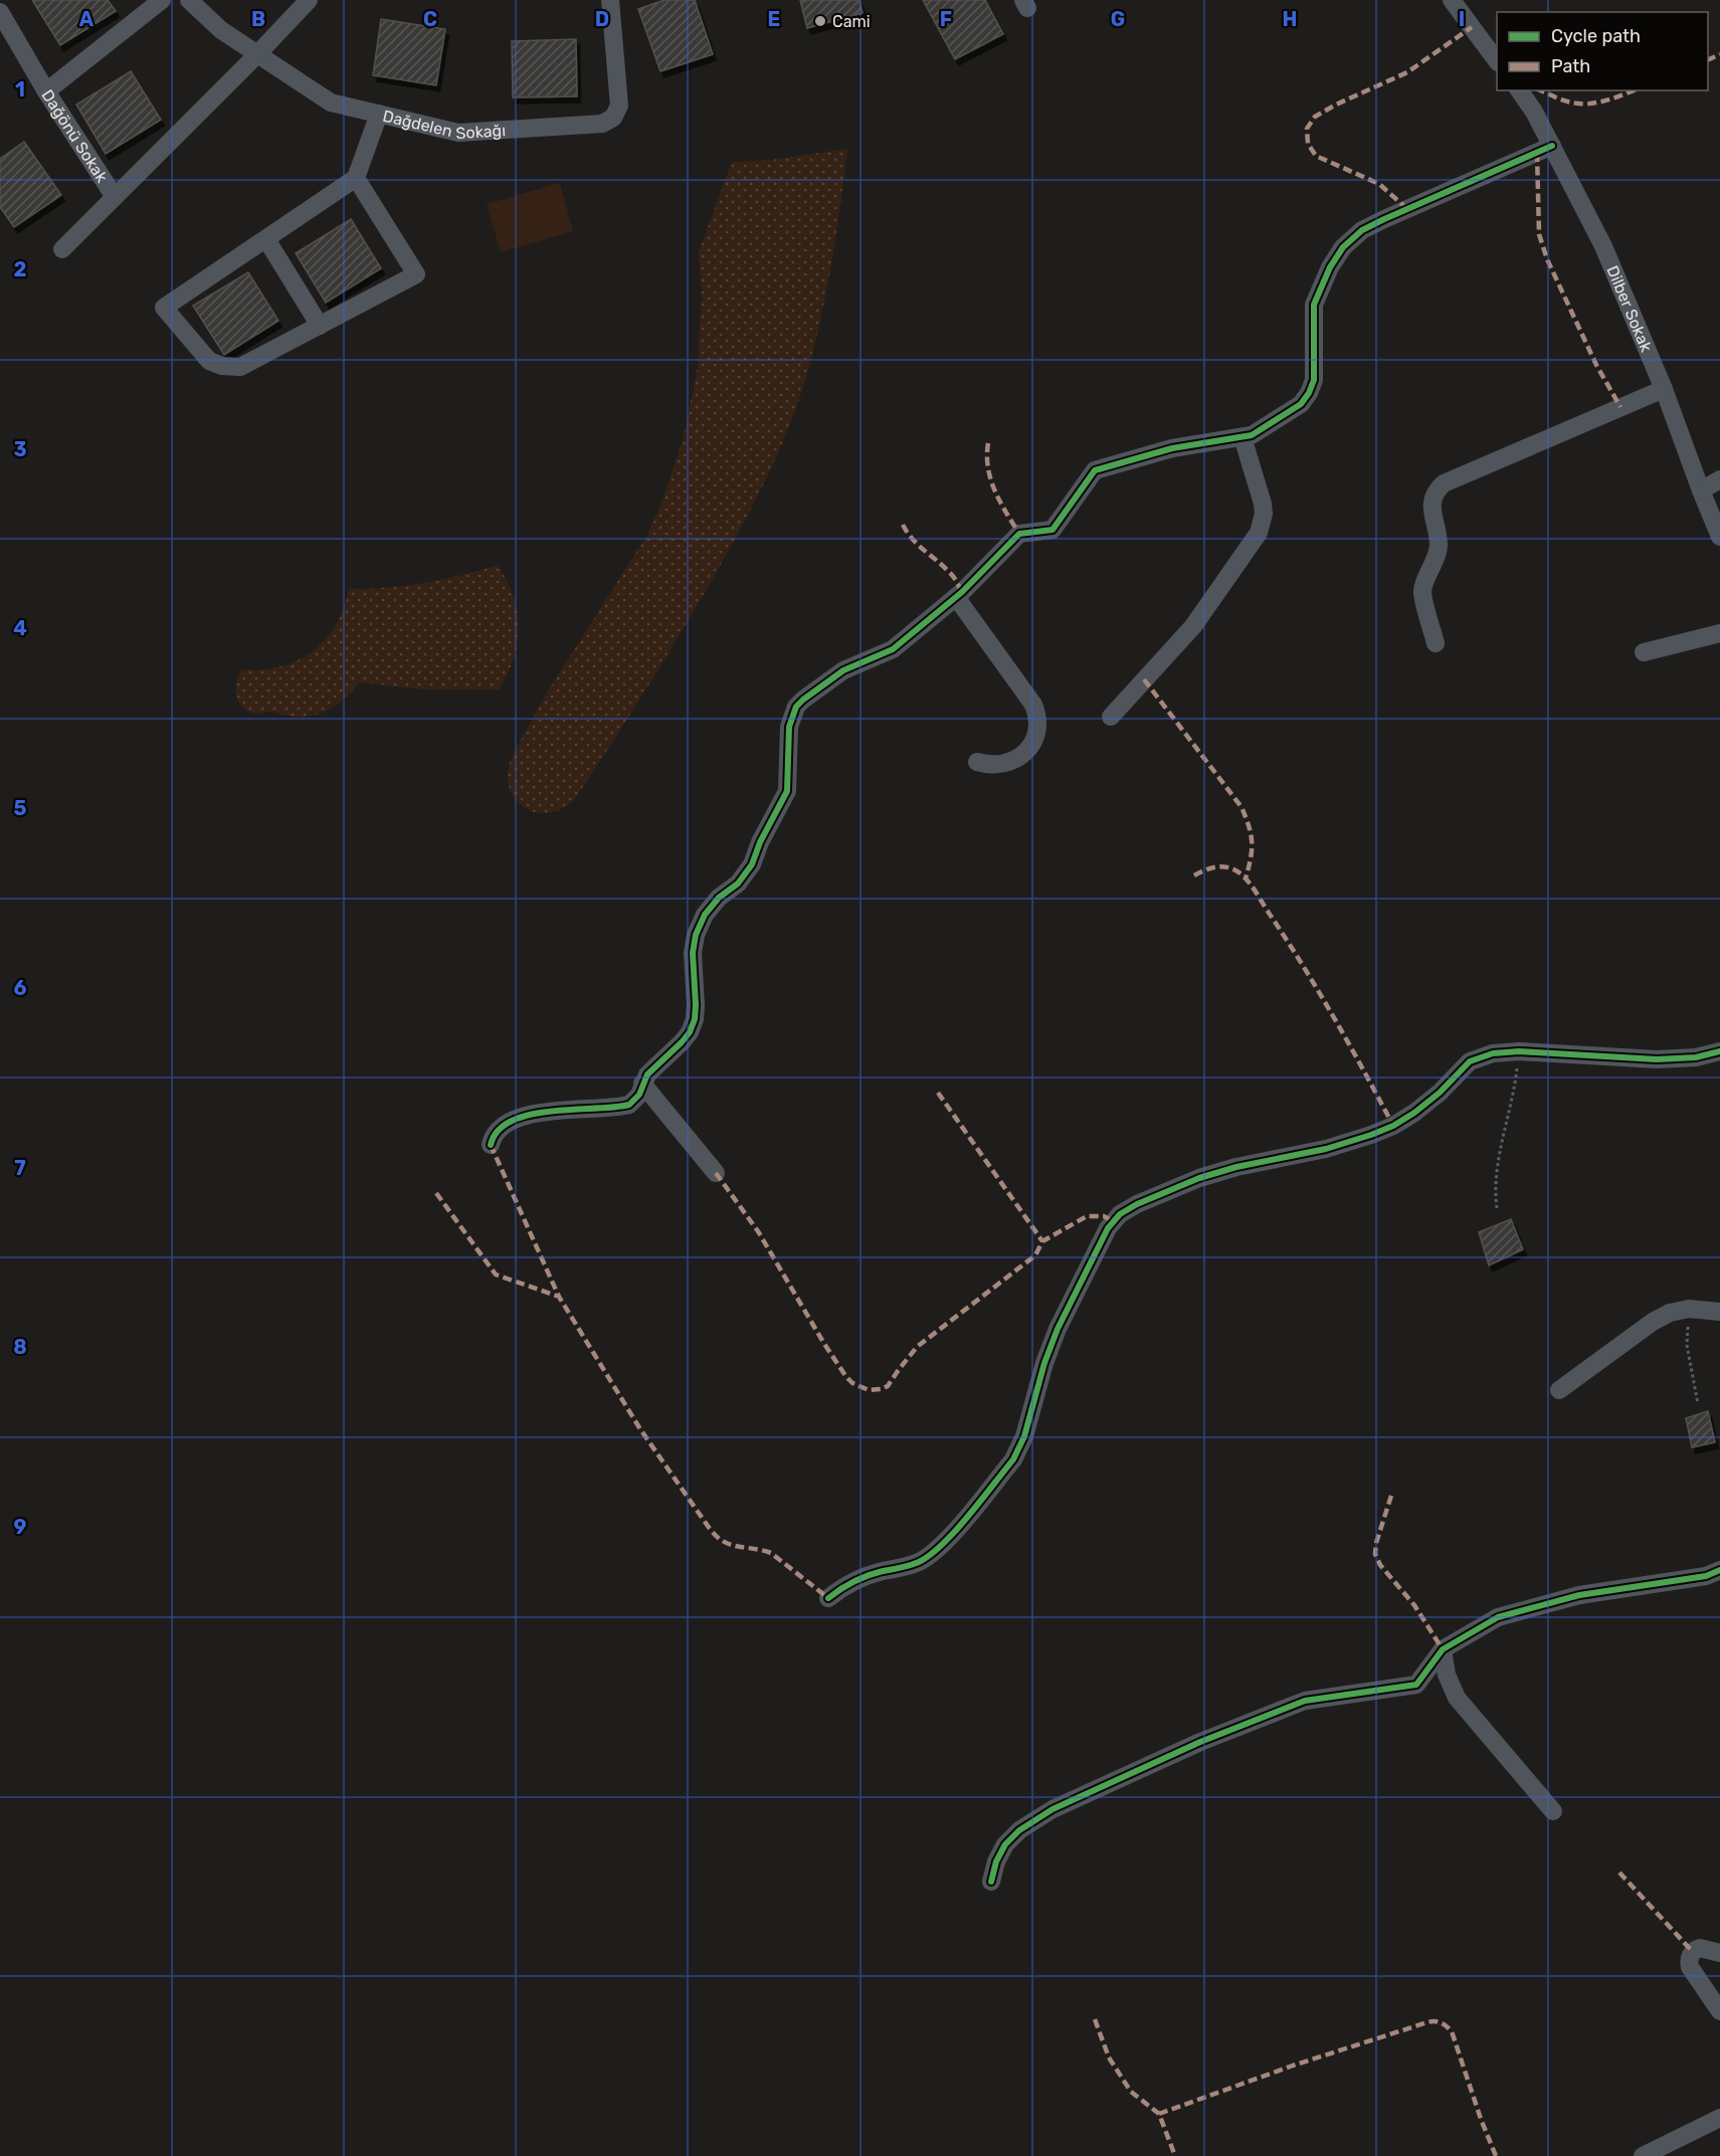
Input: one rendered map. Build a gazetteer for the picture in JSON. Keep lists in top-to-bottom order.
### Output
{
  "streets": {
    "street": ["Dağdelen Sokağı", "Dağönü Sokak", "Dilber Sokak"]
  },
  "places": ["Cami"],
  "legend": ["Cycle path", "Path"],
  "grid": {
    "columns": [
      "A",
      "B",
      "C",
      "D",
      "E",
      "F",
      "G",
      "H",
      "I"
    ],
    "rows": [
      "1",
      "2",
      "3",
      "4",
      "5",
      "6",
      "7",
      "8",
      "9"
    ]
  }
}
